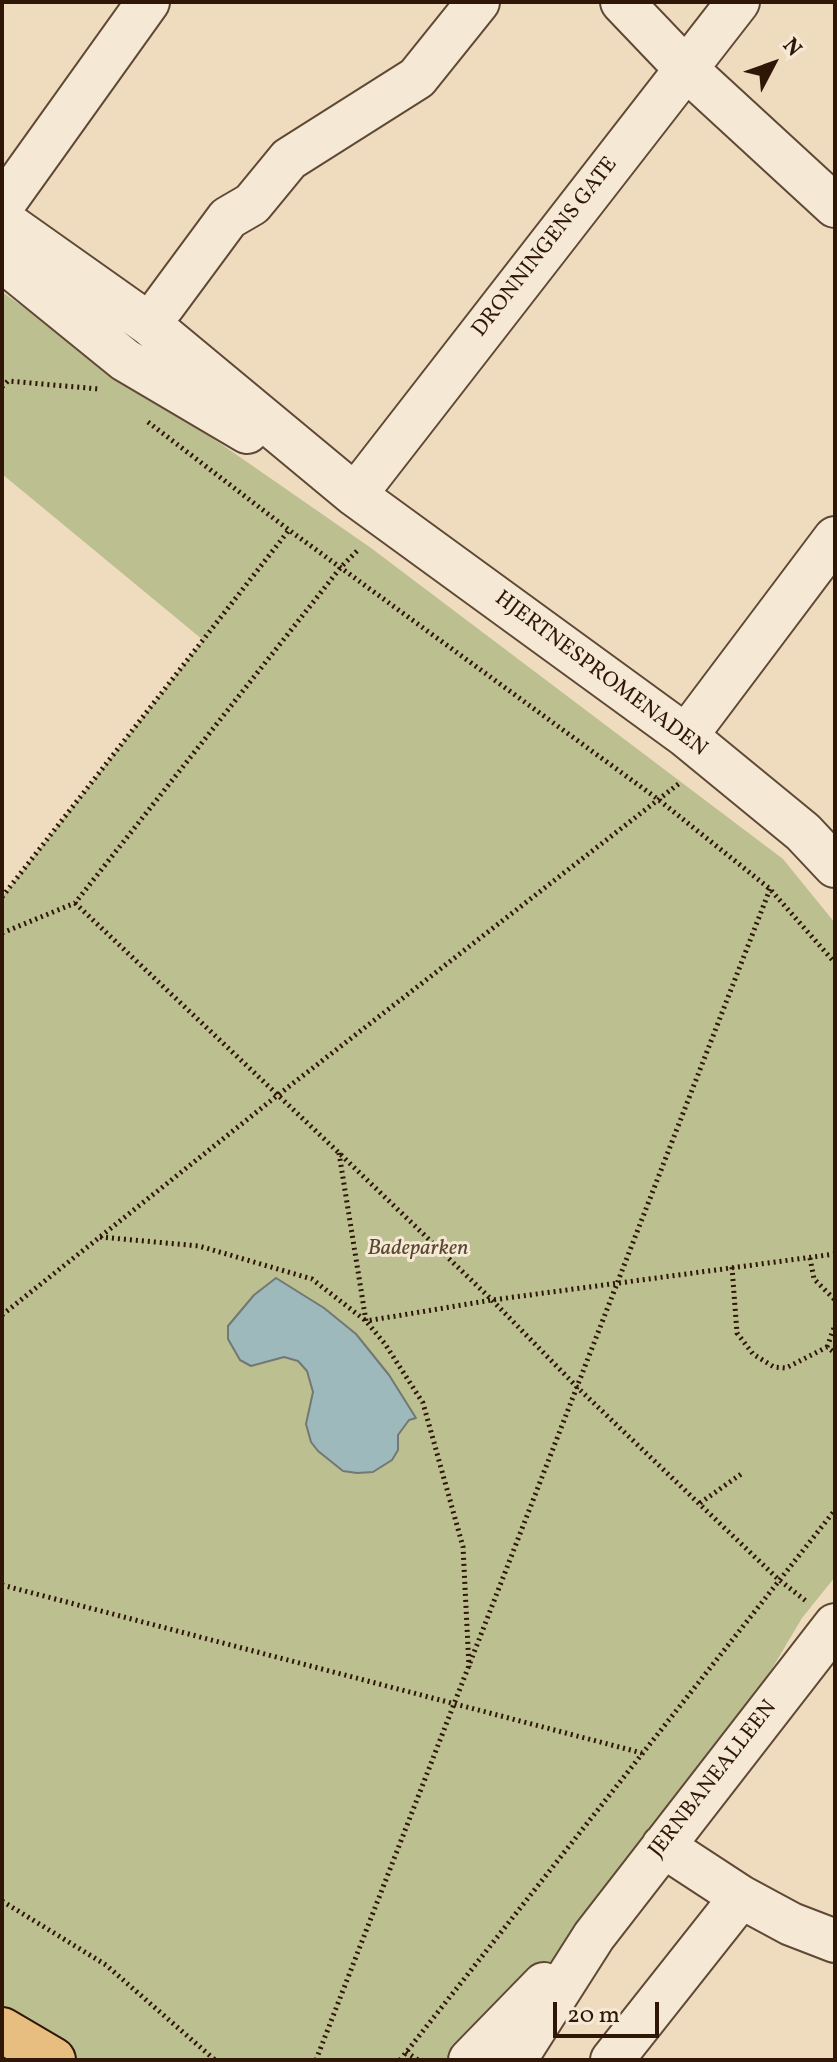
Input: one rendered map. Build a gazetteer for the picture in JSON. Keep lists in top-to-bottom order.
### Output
{
  "streets": {
    "street": ["DRONNINGENS GATE", "HJERTNESPROMENADEN", "JERNBANEALLEEN"]
  },
  "crossings": [
    ["DRONNINGENS GATE", "HJERTNESPROMENADEN"]
  ],
  "parks": ["Badeparken"],
  "scale_bar": "20 m",
  "north": "top right"
}
